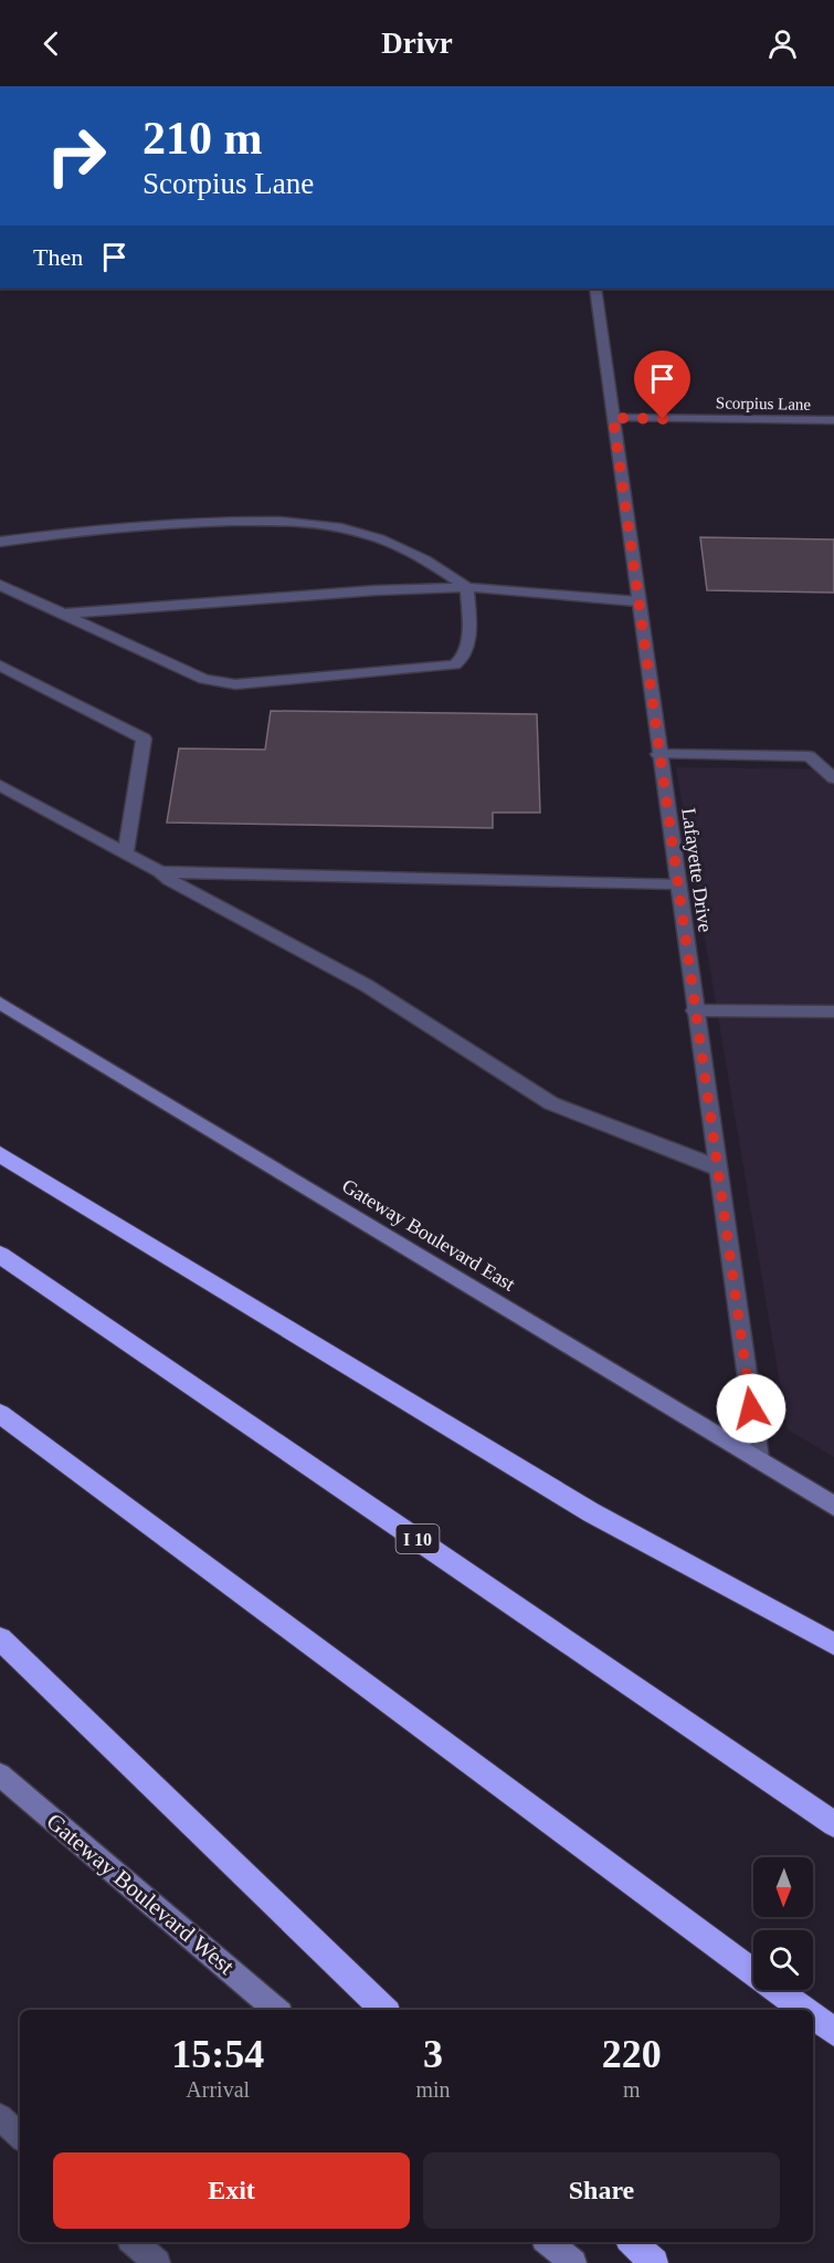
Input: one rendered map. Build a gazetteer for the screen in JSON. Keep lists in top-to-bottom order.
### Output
{
  "streets": {
    "highway": ["I 10"],
    "main road": ["Gateway Boulevard East", "Gateway Boulevard West"],
    "street": ["Scorpius Lane", "Lafayette Drive"]
  },
  "crossings": [
    ["Scorpius Lane", "Lafayette Drive"],
    ["Lafayette Drive", "Gateway Boulevard East"]
  ],
  "north": "bottom",
  "page": {
    "header": "Drivr",
    "turn": ["210 m", "Scorpius Lane"],
    "then": "Then",
    "eta": [
      "15:54",
      "Arrival",
      "3",
      "min",
      "220",
      "m"
    ],
    "buttons": ["Exit", "Share"]
  }
}
